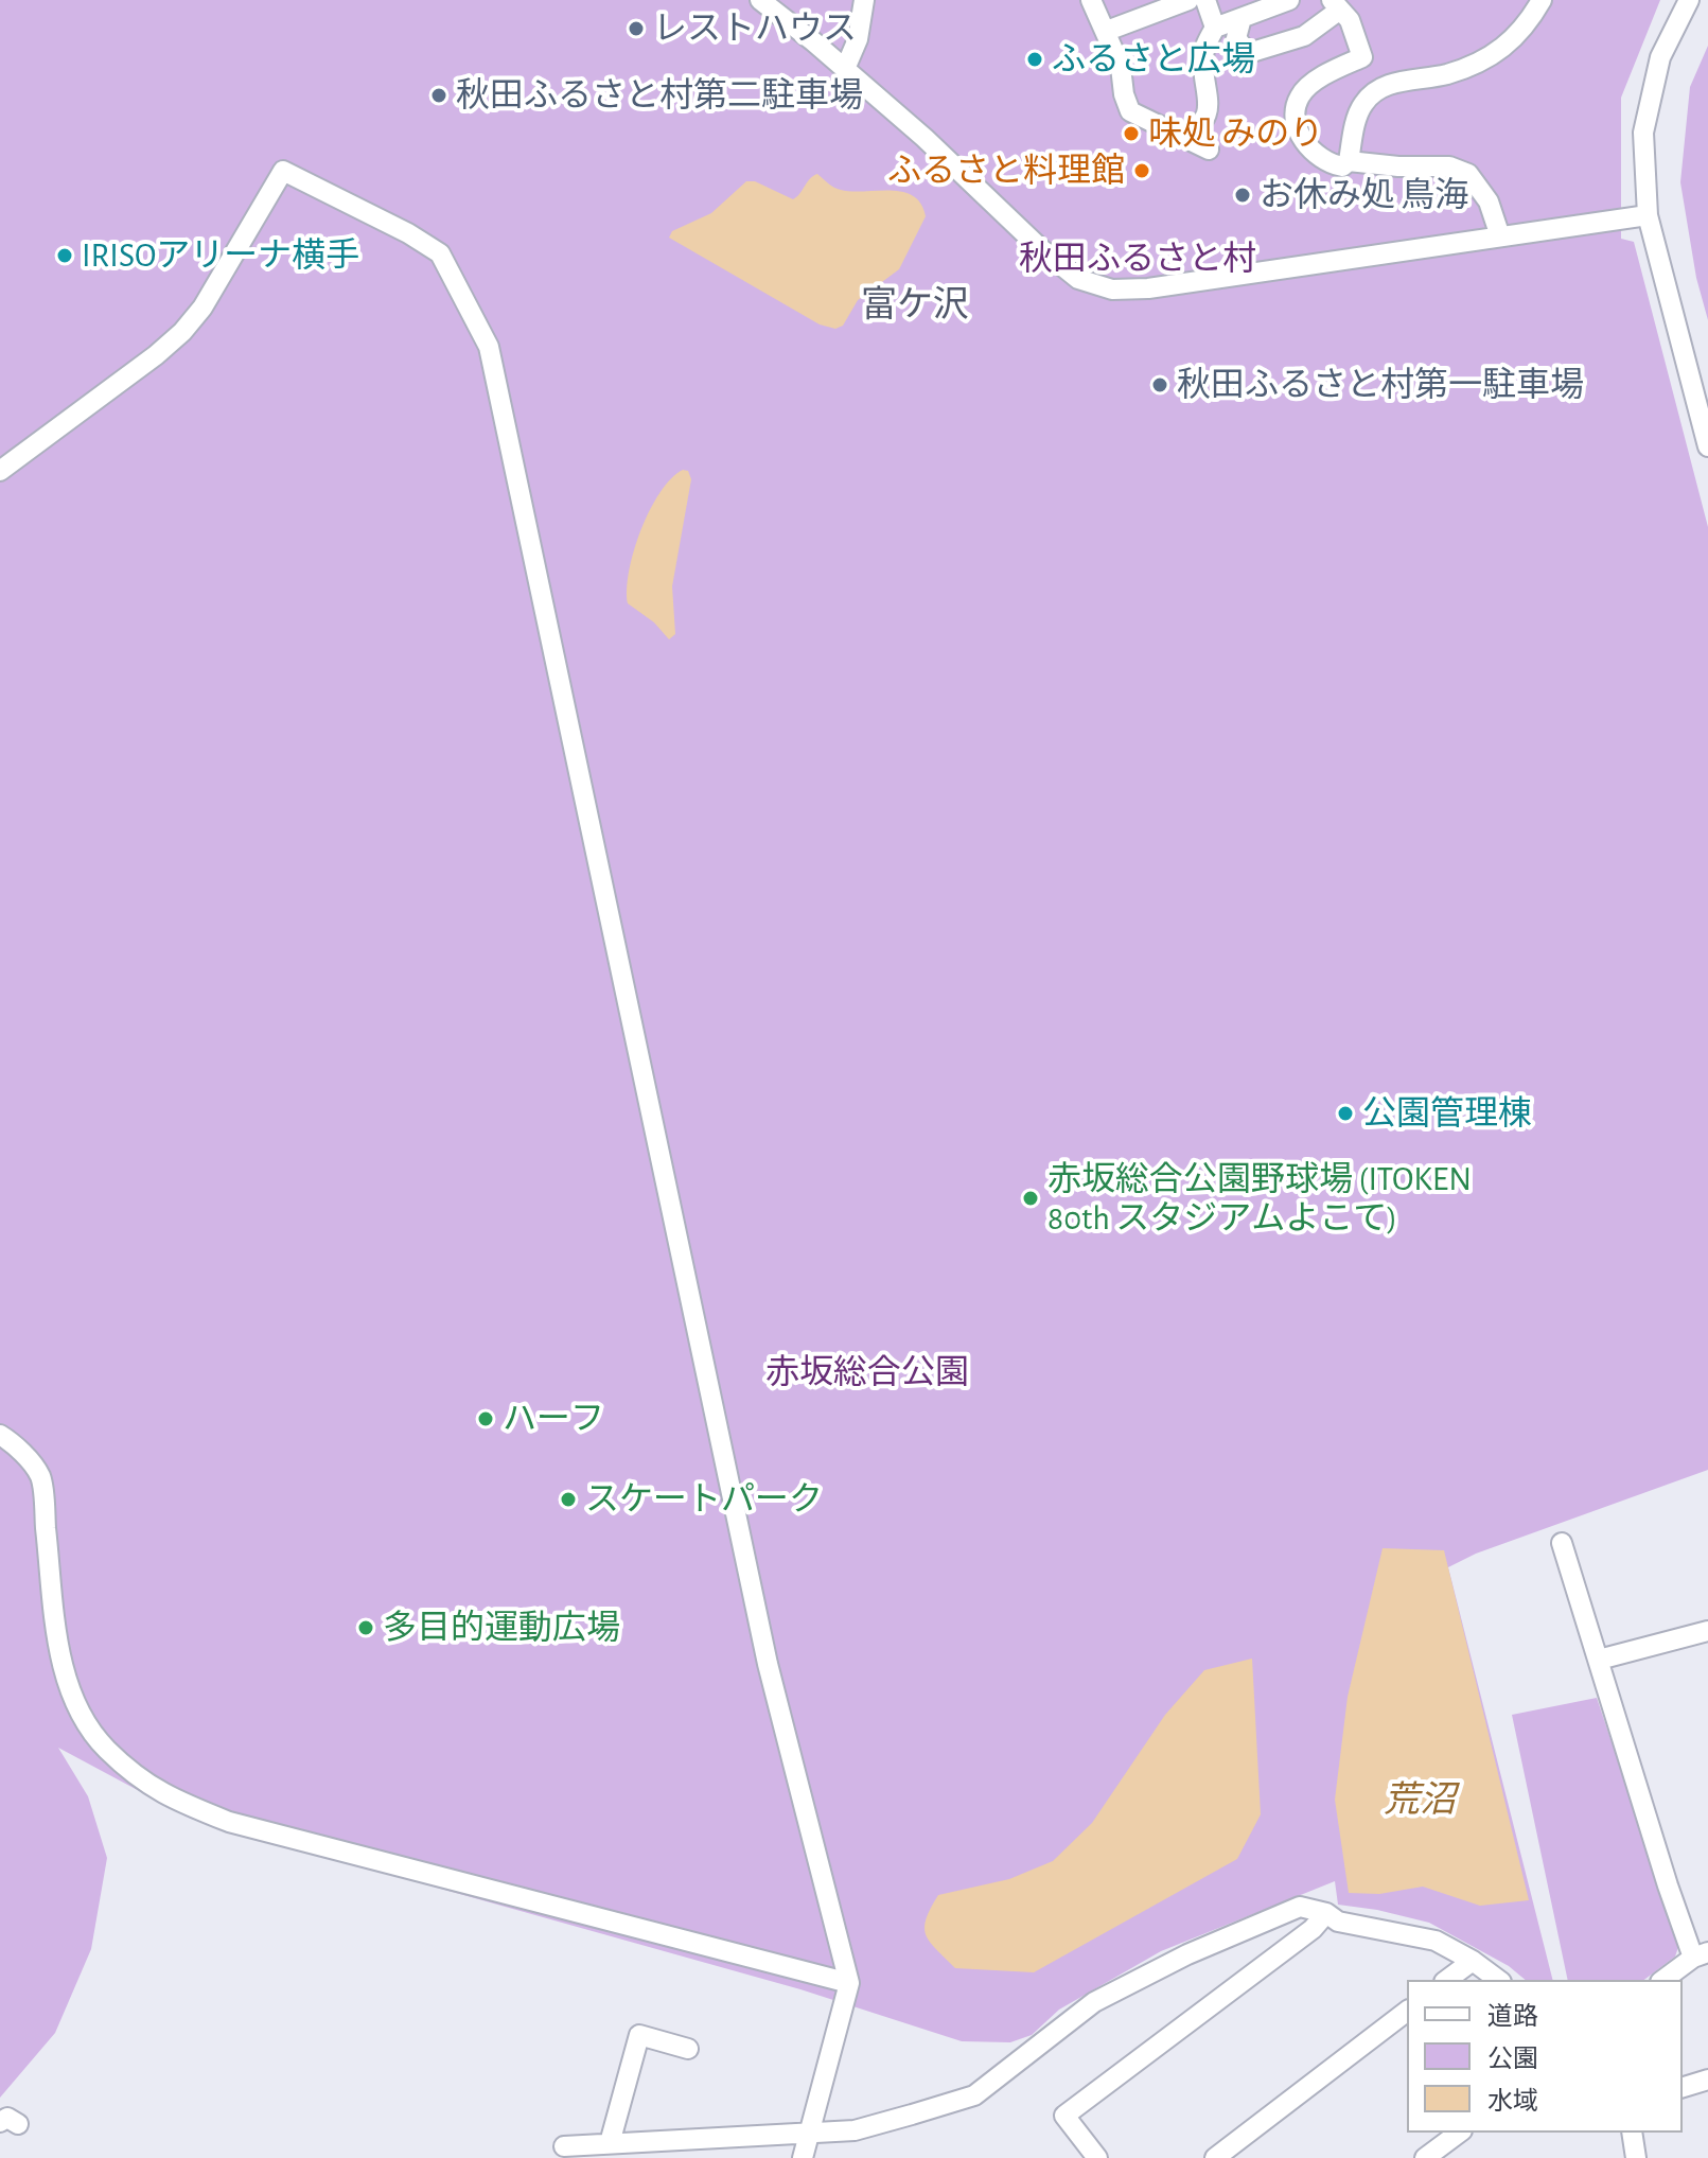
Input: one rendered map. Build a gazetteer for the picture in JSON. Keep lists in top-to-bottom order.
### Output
{
  "districts": ["富ケ沢"],
  "water": ["荒沼"],
  "parks": ["秋田ふるさと村", "赤坂総合公園"],
  "places": [
    "レストハウス",
    "ふるさと広場",
    "秋田ふるさと村第二駐車場",
    "味処 みのり",
    "ふるさと料理館",
    "お休み処 鳥海",
    "IRISOアリーナ横手",
    "秋田ふるさと村第一駐車場",
    "公園管理棟",
    "赤坂総合公園野球場 (ITOKEN 80th スタジアムよこて)",
    "ハーフ",
    "スケートパーク",
    "多目的運動広場"
  ],
  "legend": ["道路", "公園", "水域"]
}
